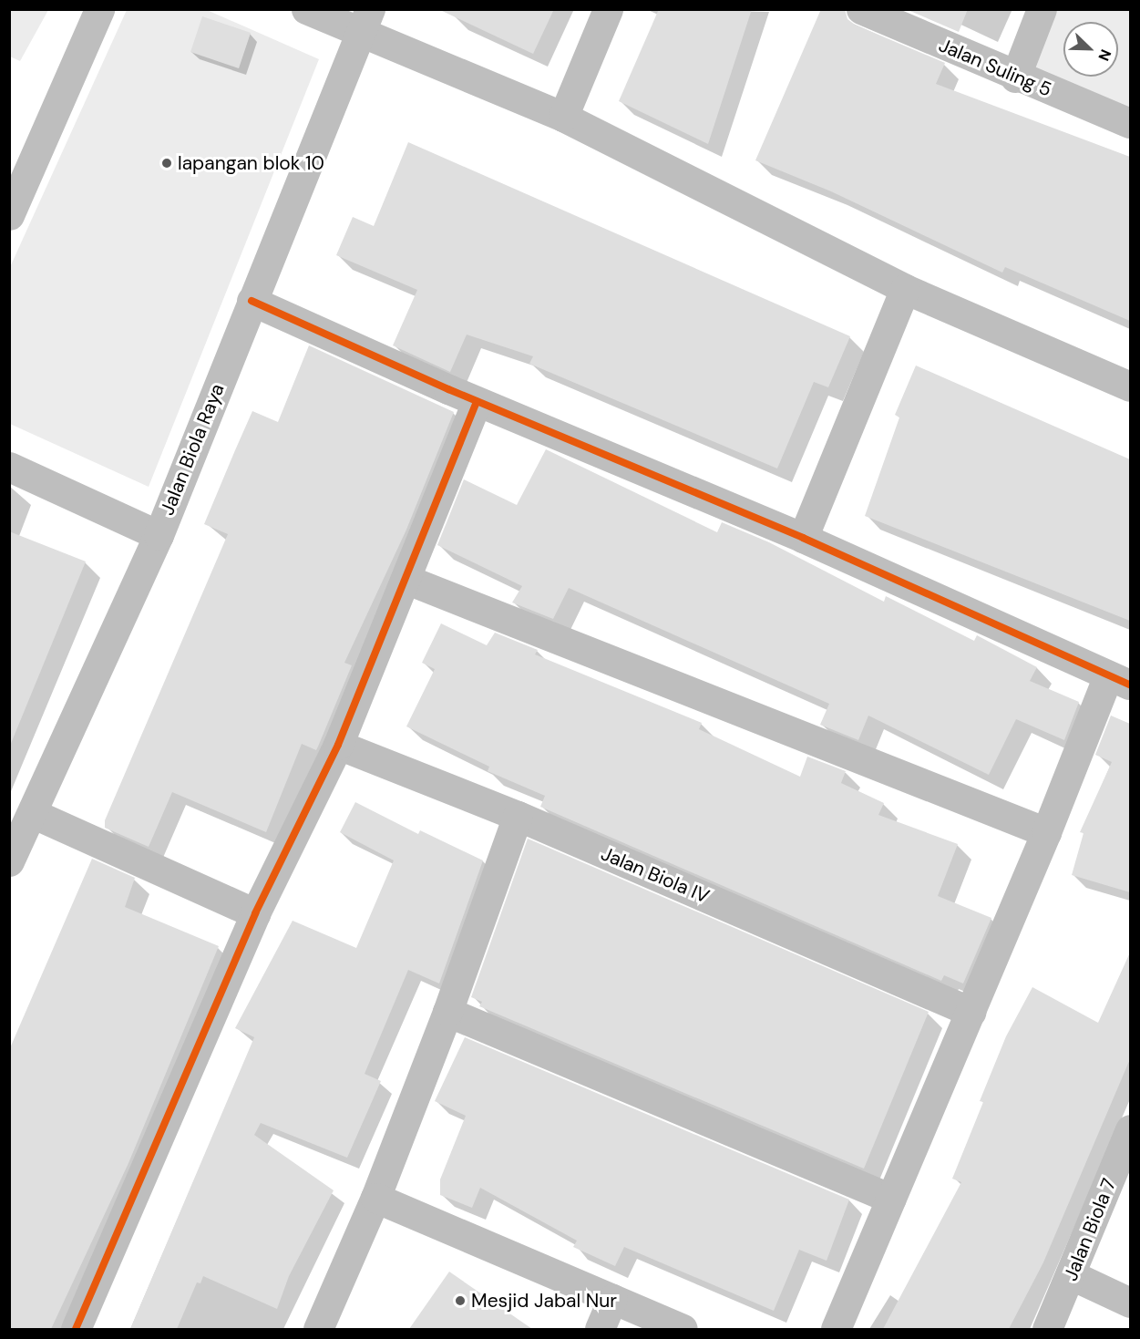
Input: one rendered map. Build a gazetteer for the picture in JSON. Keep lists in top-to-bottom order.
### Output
{
  "streets": {
    "street": [
      "Jalan Suling 5",
      "Jalan Biola Raya",
      "Jalan Biola IV",
      "Jalan Biola 7"
    ]
  },
  "places": ["lapangan blok 10", "Mesjid Jabal Nur"],
  "north": "bottom right"
}
